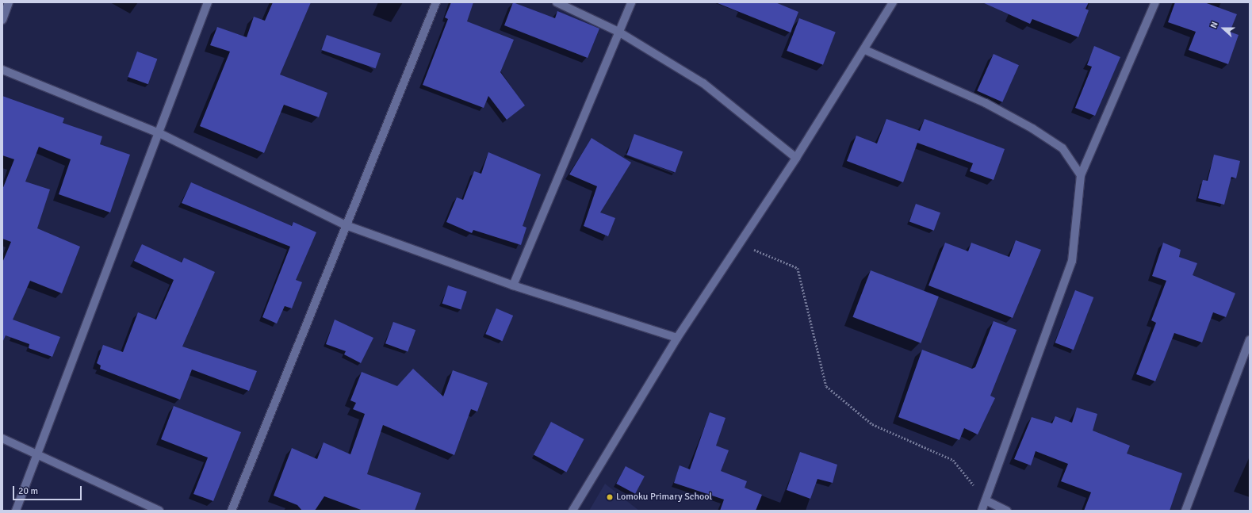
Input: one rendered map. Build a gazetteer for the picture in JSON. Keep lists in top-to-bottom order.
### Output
{
  "places": ["Lomoku Primary School"],
  "scale_bar": "20 m",
  "north": "left"
}
